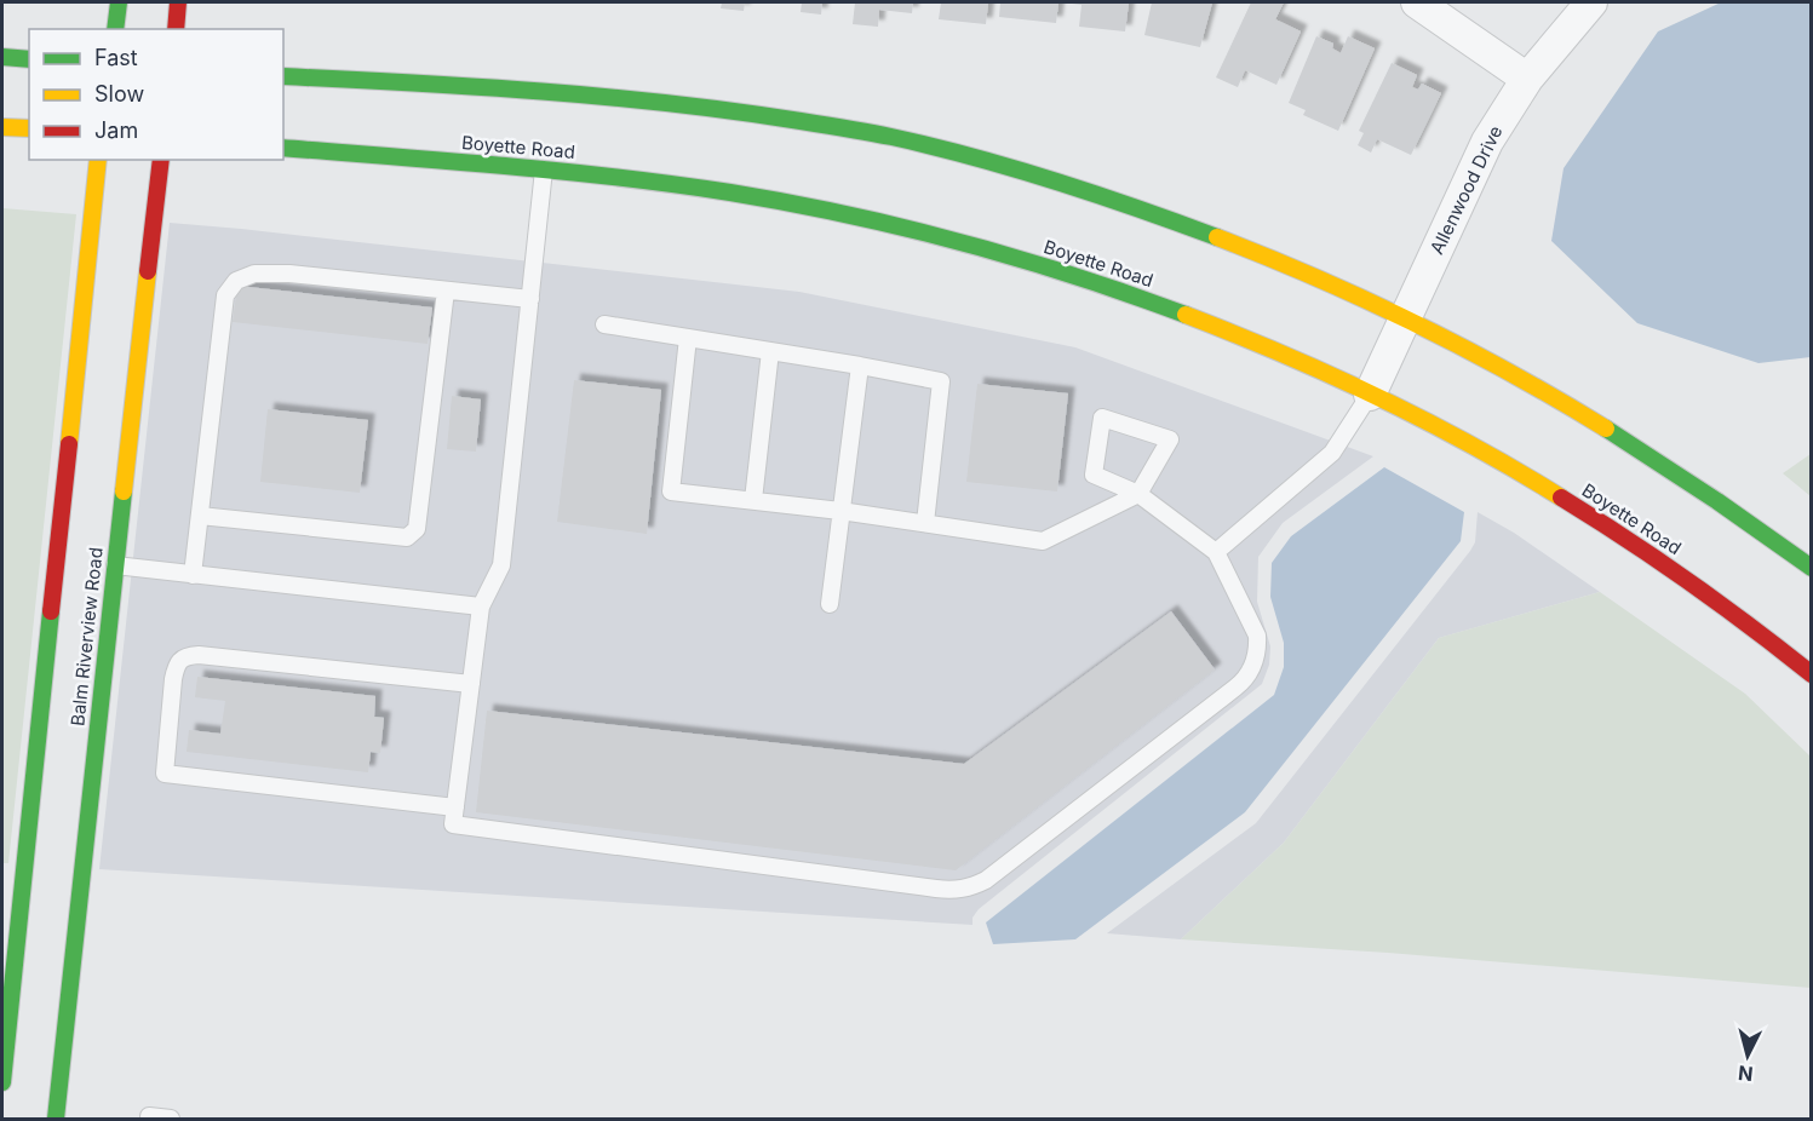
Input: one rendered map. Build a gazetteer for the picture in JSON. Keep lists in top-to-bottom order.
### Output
{
  "streets": {
    "main road": ["Boyette Road", "Balm Riverview Road"],
    "street": ["Allenwood Drive"]
  },
  "crossings": [
    ["Boyette Road", "Allenwood Drive"]
  ],
  "legend": ["Fast", "Slow", "Jam"],
  "north": "bottom"
}
